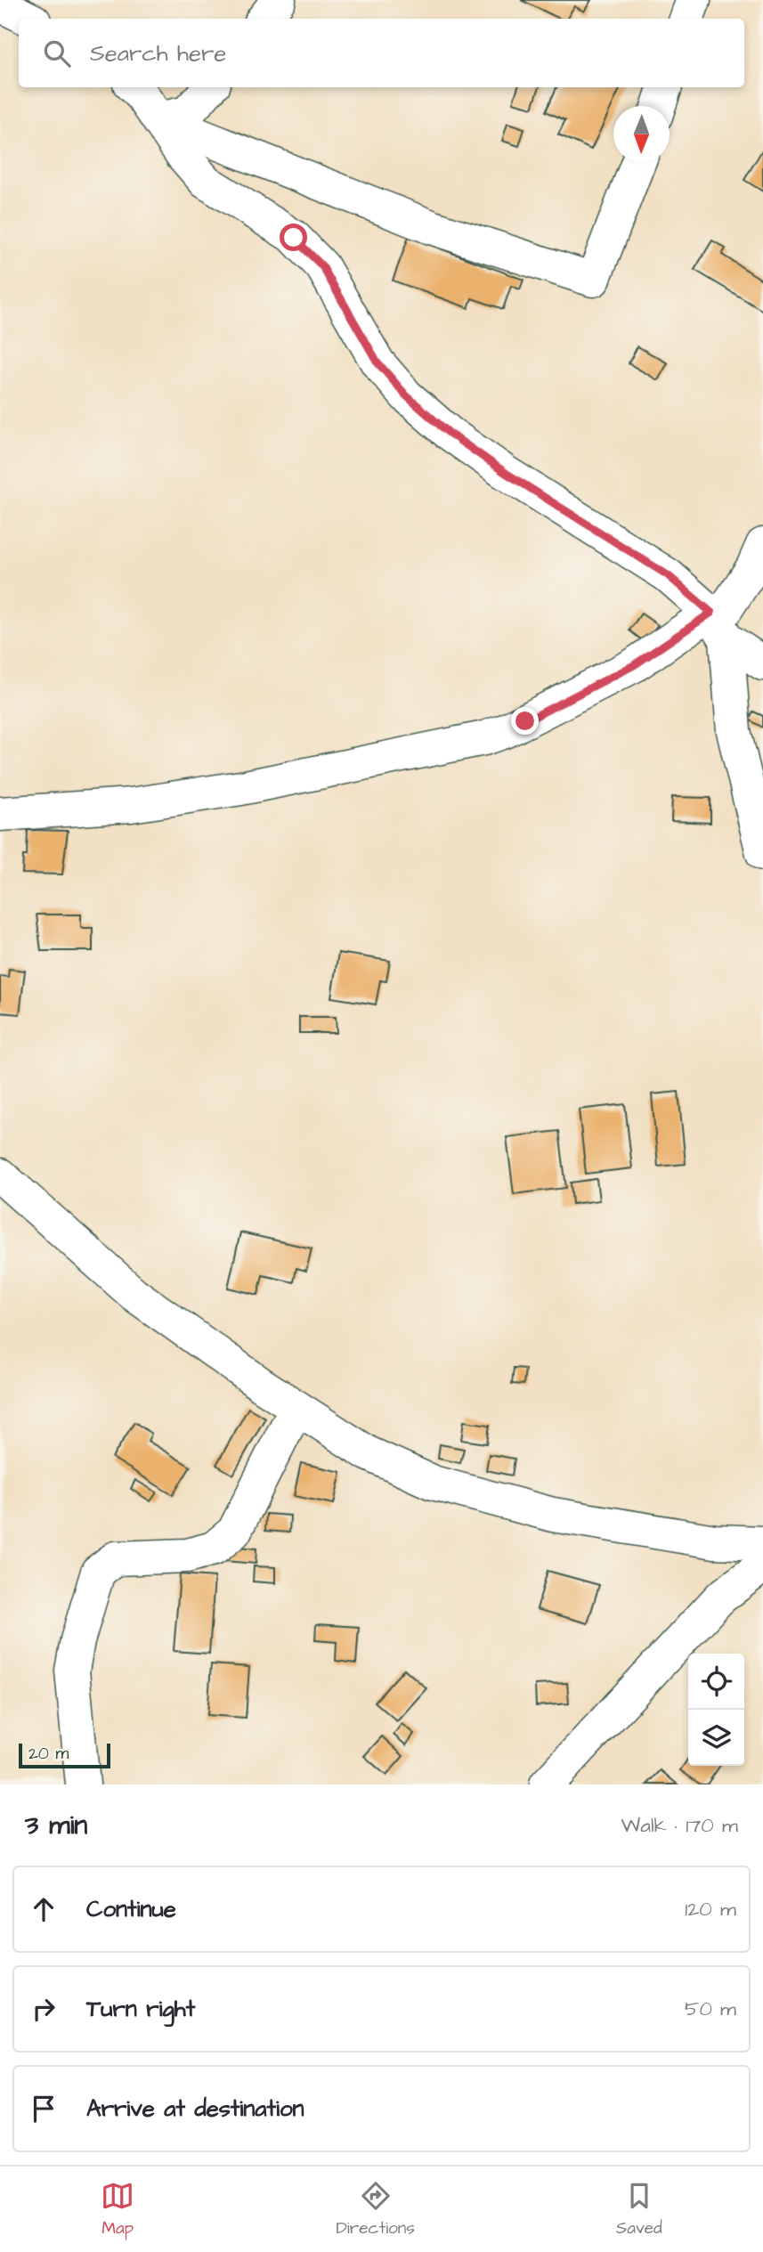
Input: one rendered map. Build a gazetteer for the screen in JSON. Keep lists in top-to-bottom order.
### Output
{
  "scale_bar": "20 m",
  "north": "bottom",
  "page": {
    "search": "Search here",
    "scale": "20 m",
    "heading": ["3 min", "Walk · 170 m"],
    "list": [
      ["Continue", "120 m"],
      ["Turn right", "50 m"],
      "Arrive at destination"
    ],
    "nav": ["Map", "Directions", "Saved"]
  }
}
